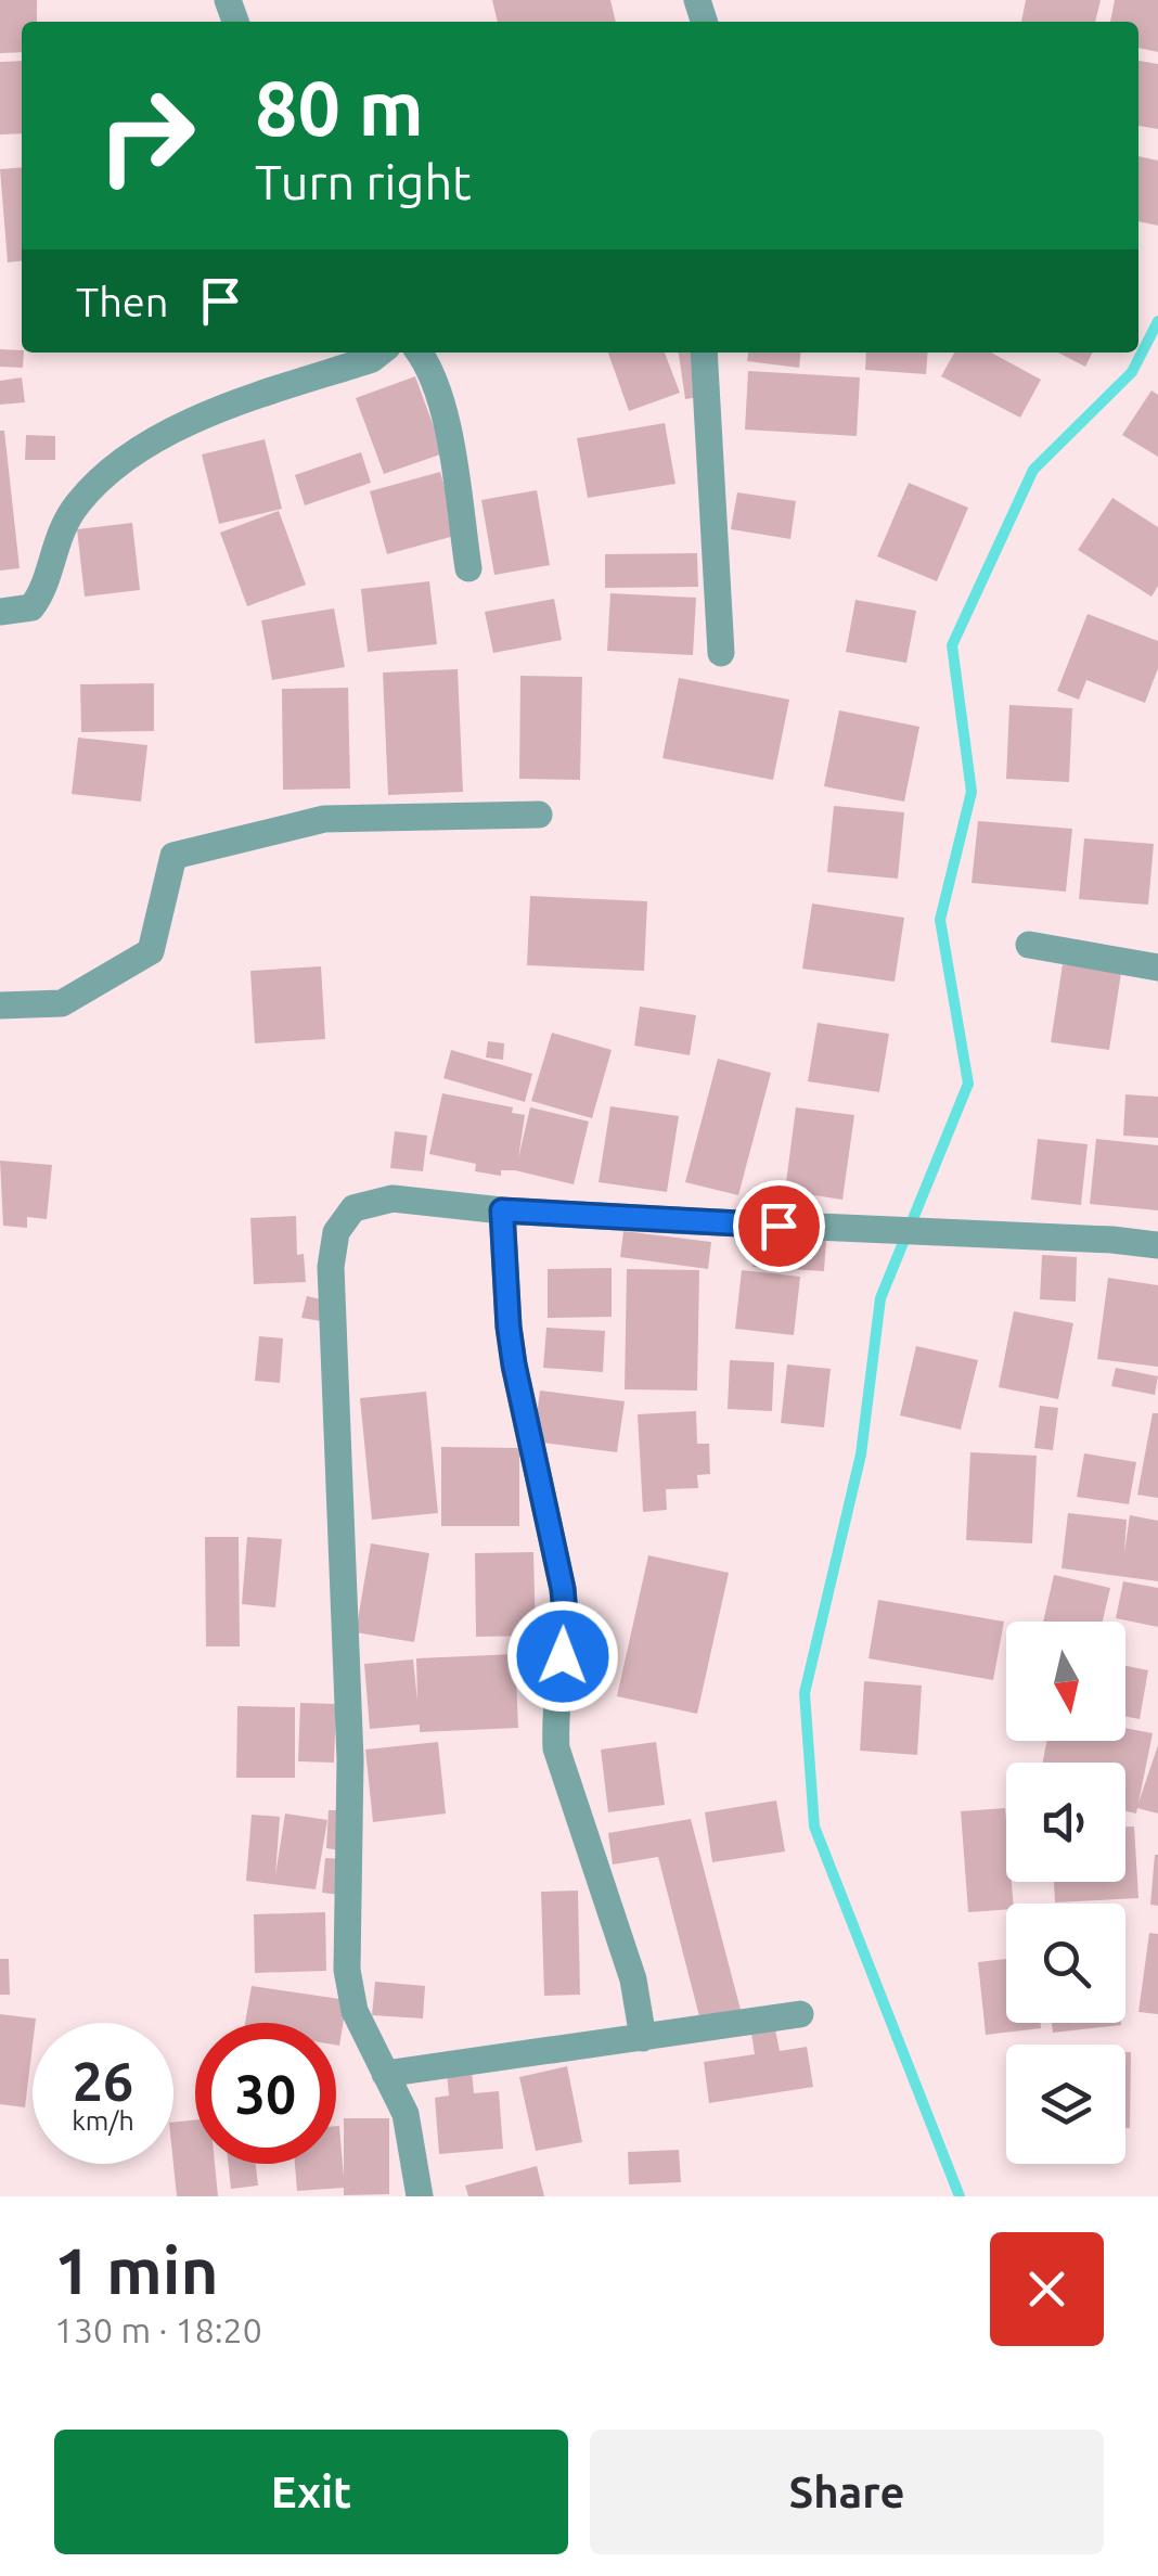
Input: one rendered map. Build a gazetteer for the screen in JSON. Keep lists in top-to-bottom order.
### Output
{
  "north": "bottom",
  "page": {
    "turn": ["80 m", "Turn right"],
    "then": "Then",
    "speed": "26 km/h",
    "limit": "30",
    "heading": ["1 min", "130 m · 18:20"],
    "buttons": ["Exit", "Share"]
  }
}
